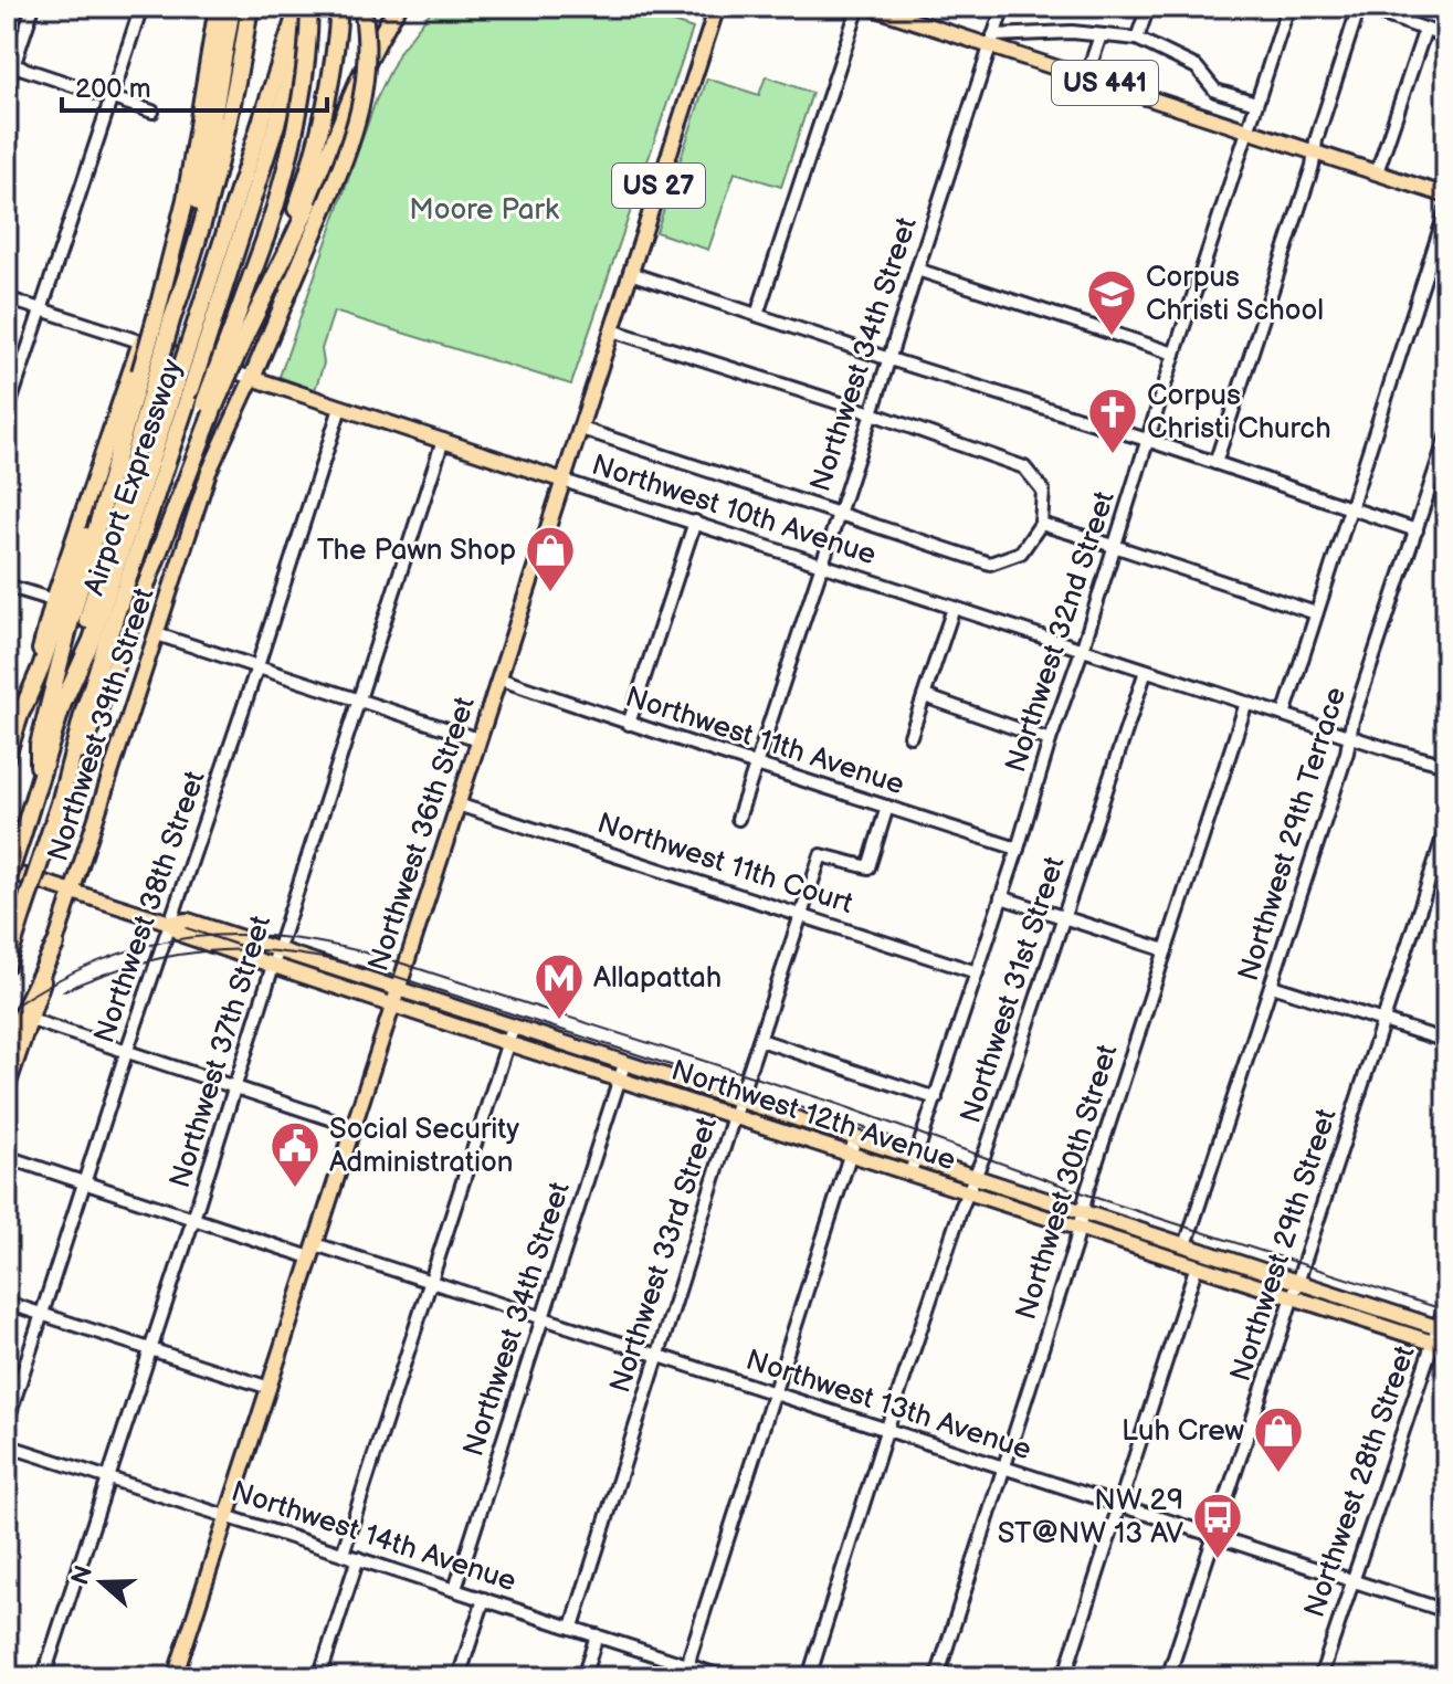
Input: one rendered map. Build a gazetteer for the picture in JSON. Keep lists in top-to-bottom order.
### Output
{
  "streets": {
    "highway": ["Airport Expressway"],
    "main road": [
      "US 441",
      "US 27",
      "Northwest 10th Avenue",
      "Northwest 39th Street",
      "Northwest 36th Street",
      "Northwest 12th Avenue"
    ],
    "street": [
      "Northwest 34th Street",
      "Northwest 32nd Street",
      "Northwest 11th Avenue",
      "Northwest 29th Terrace",
      "Northwest 11th Court",
      "Northwest 38th Street",
      "Northwest 31st Street",
      "Northwest 37th Street",
      "Northwest 30th Street",
      "Northwest 29th Street",
      "Northwest 33rd Street",
      "Northwest 13th Avenue",
      "Northwest 28th Street",
      "Northwest 14th Avenue"
    ]
  },
  "crossings": [
    ["US 441", "Northwest 34th Street"],
    ["US 441", "Northwest 32nd Street"],
    ["Northwest 34th Street", "Northwest 10th Avenue"],
    ["Northwest 34th Street", "Northwest 11th Avenue"],
    ["Northwest 34th Street", "Northwest 12th Avenue"],
    ["Northwest 34th Street", "Northwest 13th Avenue"],
    ["Northwest 34th Street", "Northwest 14th Avenue"],
    ["Northwest 10th Avenue", "Northwest 32nd Street"],
    ["Northwest 10th Avenue", "Northwest 39th Street"],
    ["Northwest 10th Avenue", "Northwest 36th Street"],
    ["Northwest 10th Avenue", "Northwest 29th Terrace"],
    ["Northwest 10th Avenue", "Northwest 38th Street"],
    ["Northwest 10th Avenue", "Northwest 31st Street"],
    ["Northwest 10th Avenue", "Northwest 37th Street"],
    ["Northwest 10th Avenue", "Northwest 30th Street"],
    ["Northwest 32nd Street", "Northwest 11th Avenue"],
    ["Northwest 32nd Street", "Northwest 11th Court"],
    ["Northwest 32nd Street", "Northwest 12th Avenue"],
    ["Northwest 39th Street", "Northwest 12th Avenue"],
    ["Northwest 11th Avenue", "Northwest 36th Street"],
    ["Northwest 11th Avenue", "Northwest 33rd Street"],
    ["Northwest 36th Street", "Northwest 11th Court"],
    ["Northwest 36th Street", "Northwest 12th Avenue"],
    ["Northwest 36th Street", "Northwest 13th Avenue"],
    ["Northwest 36th Street", "Northwest 14th Avenue"],
    ["Northwest 29th Terrace", "Northwest 12th Avenue"],
    ["Northwest 11th Court", "Northwest 33rd Street"],
    ["Northwest 38th Street", "Northwest 12th Avenue"],
    ["Northwest 38th Street", "Northwest 13th Avenue"],
    ["Northwest 31st Street", "Northwest 12th Avenue"],
    ["Northwest 31st Street", "Northwest 13th Avenue"],
    ["Northwest 37th Street", "Northwest 12th Avenue"],
    ["Northwest 37th Street", "Northwest 13th Avenue"],
    ["Northwest 37th Street", "Northwest 14th Avenue"],
    ["Northwest 12th Avenue", "Northwest 30th Street"],
    ["Northwest 12th Avenue", "Northwest 29th Street"],
    ["Northwest 12th Avenue", "Northwest 33rd Street"],
    ["Northwest 12th Avenue", "Northwest 28th Street"],
    ["Northwest 30th Street", "Northwest 13th Avenue"],
    ["Northwest 29th Street", "Northwest 13th Avenue"],
    ["Northwest 33rd Street", "Northwest 13th Avenue"],
    ["Northwest 33rd Street", "Northwest 14th Avenue"],
    ["Northwest 13th Avenue", "Northwest 28th Street"]
  ],
  "parks": ["Moore Park"],
  "places": {
    "school or university": ["Corpus Christi School"],
    "church": ["Corpus Christi Church"],
    "shop": ["The Pawn Shop", "Luh Crew"],
    "metro station": ["Allapattah"],
    "public building": ["Social Security Administration"],
    "bus stop": ["NW 29 ST@NW 13 AV"]
  },
  "scale_bar": "200 m",
  "north": "left"
}
